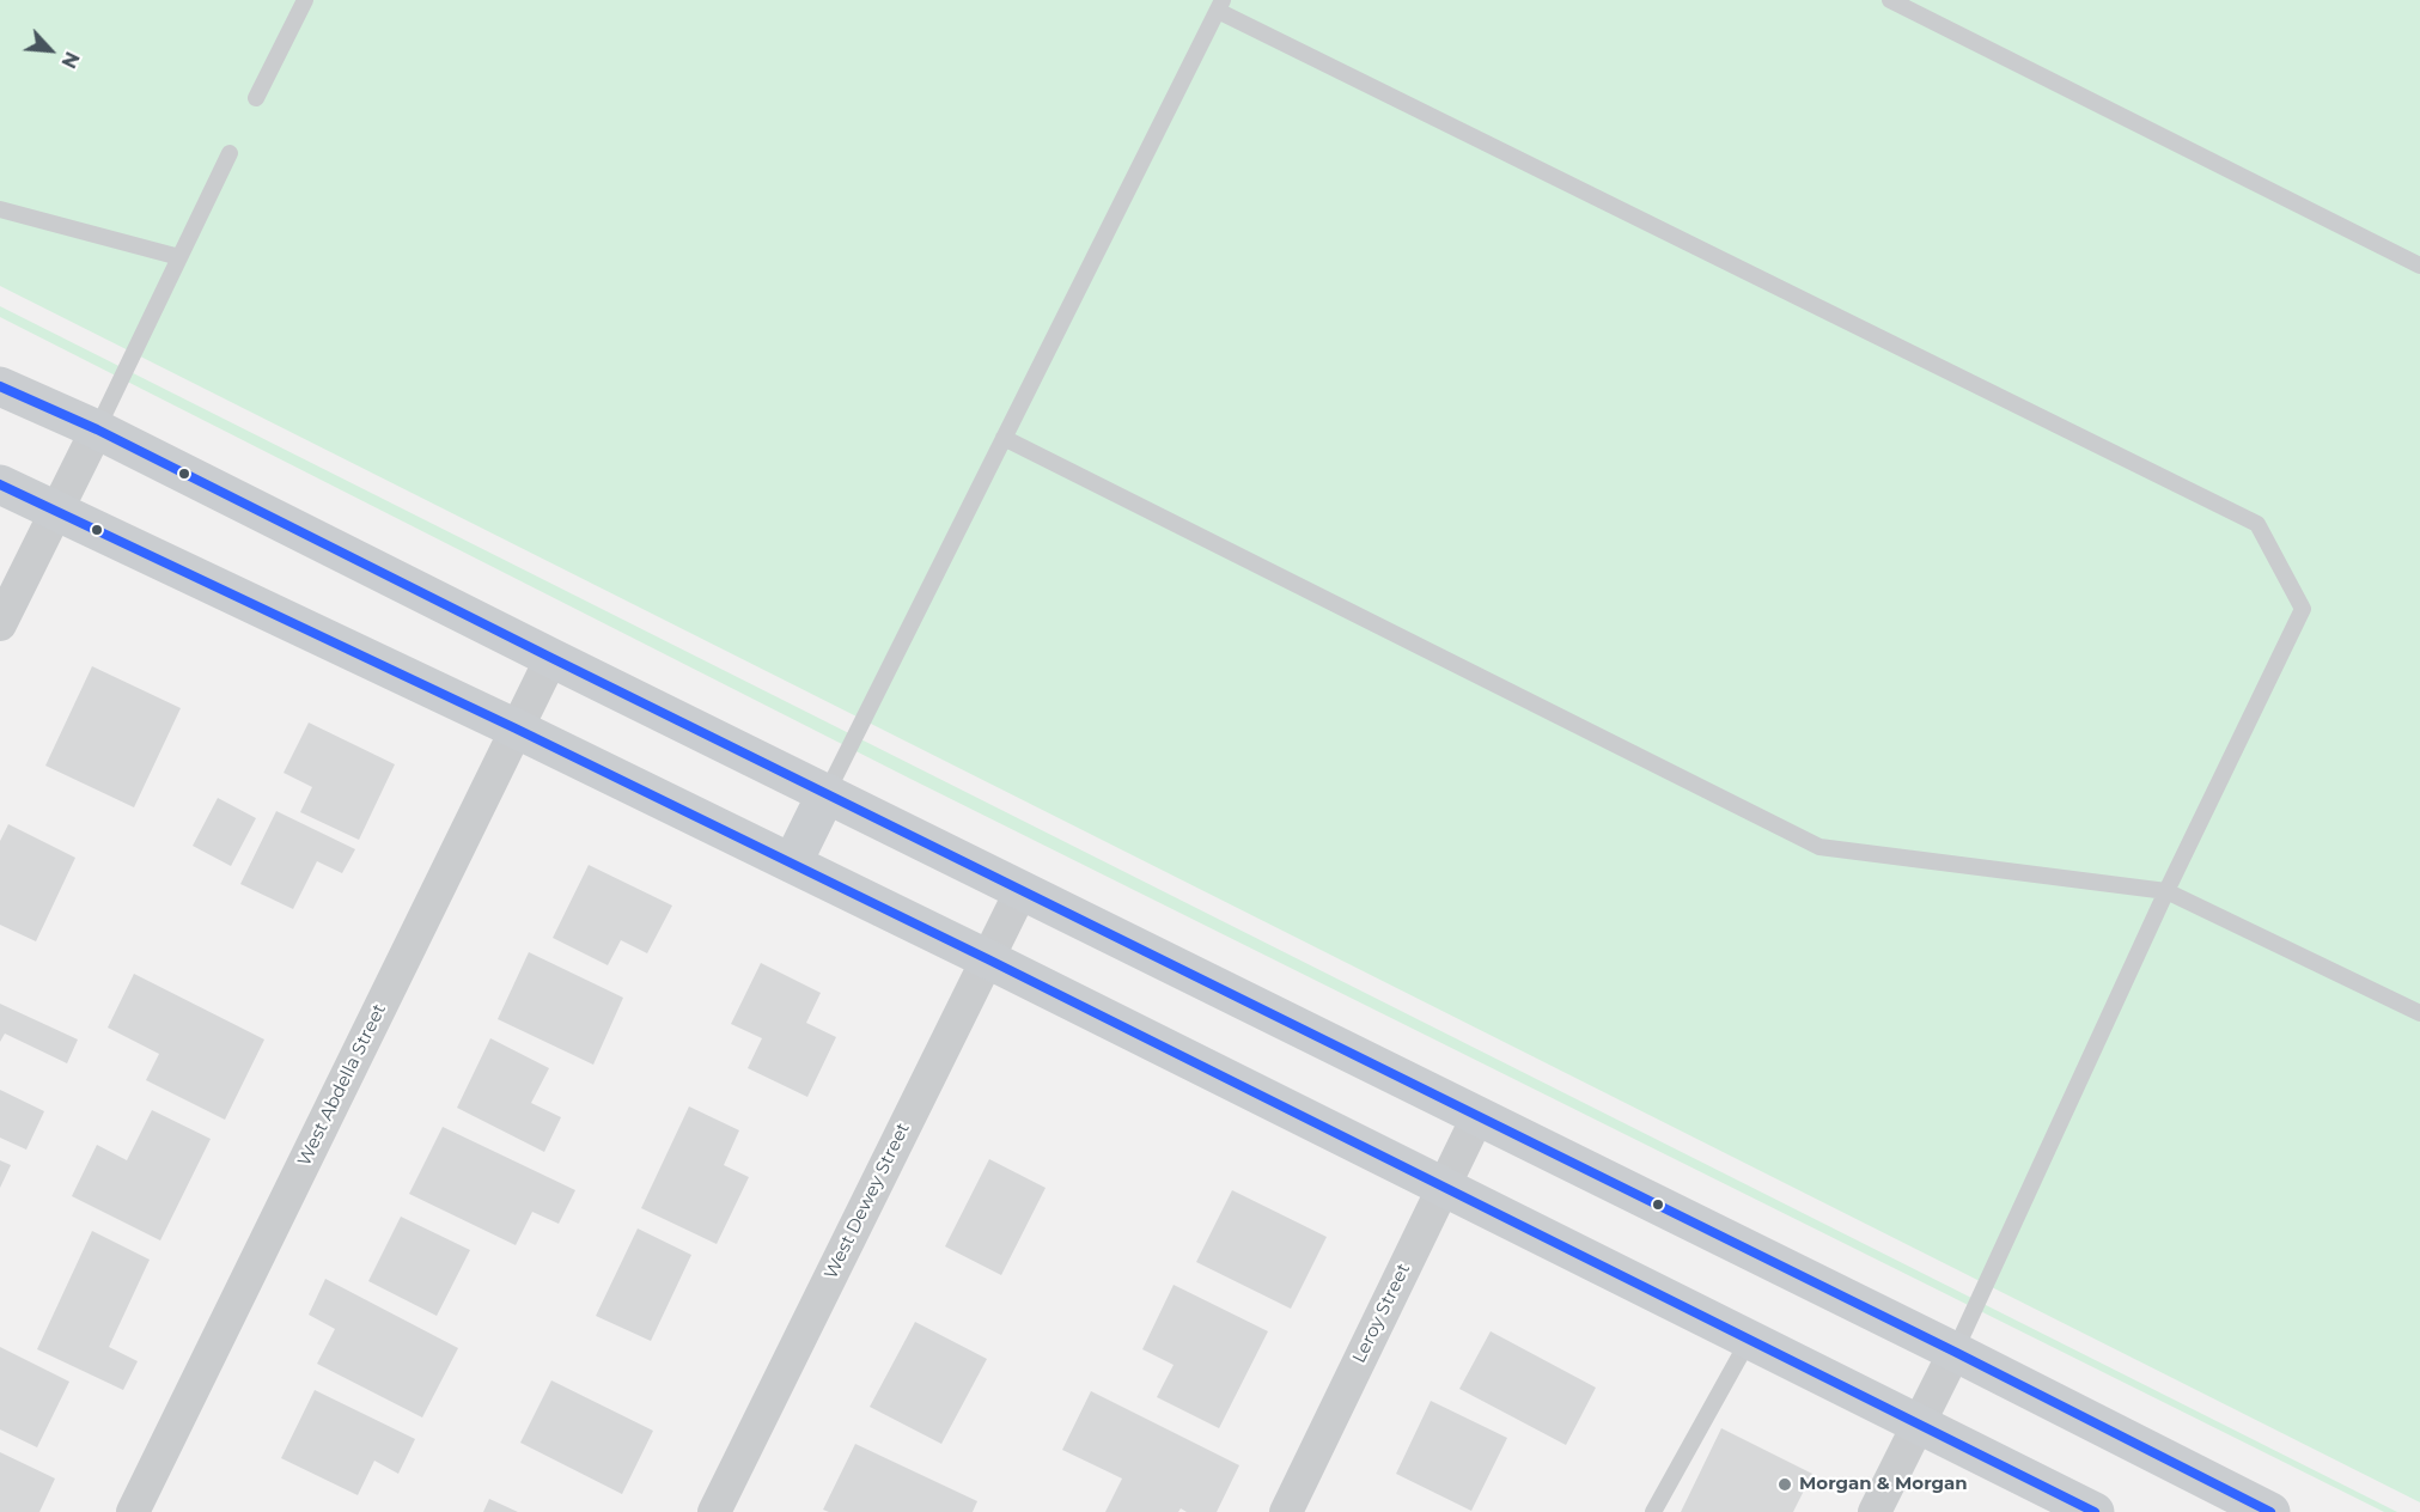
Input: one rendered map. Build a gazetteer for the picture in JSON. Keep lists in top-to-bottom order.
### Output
{
  "streets": {
    "street": ["West Abdella Street", "West Dewey Street", "Leroy Street"]
  },
  "places": ["Morgan & Morgan"],
  "north": "bottom right"
}
